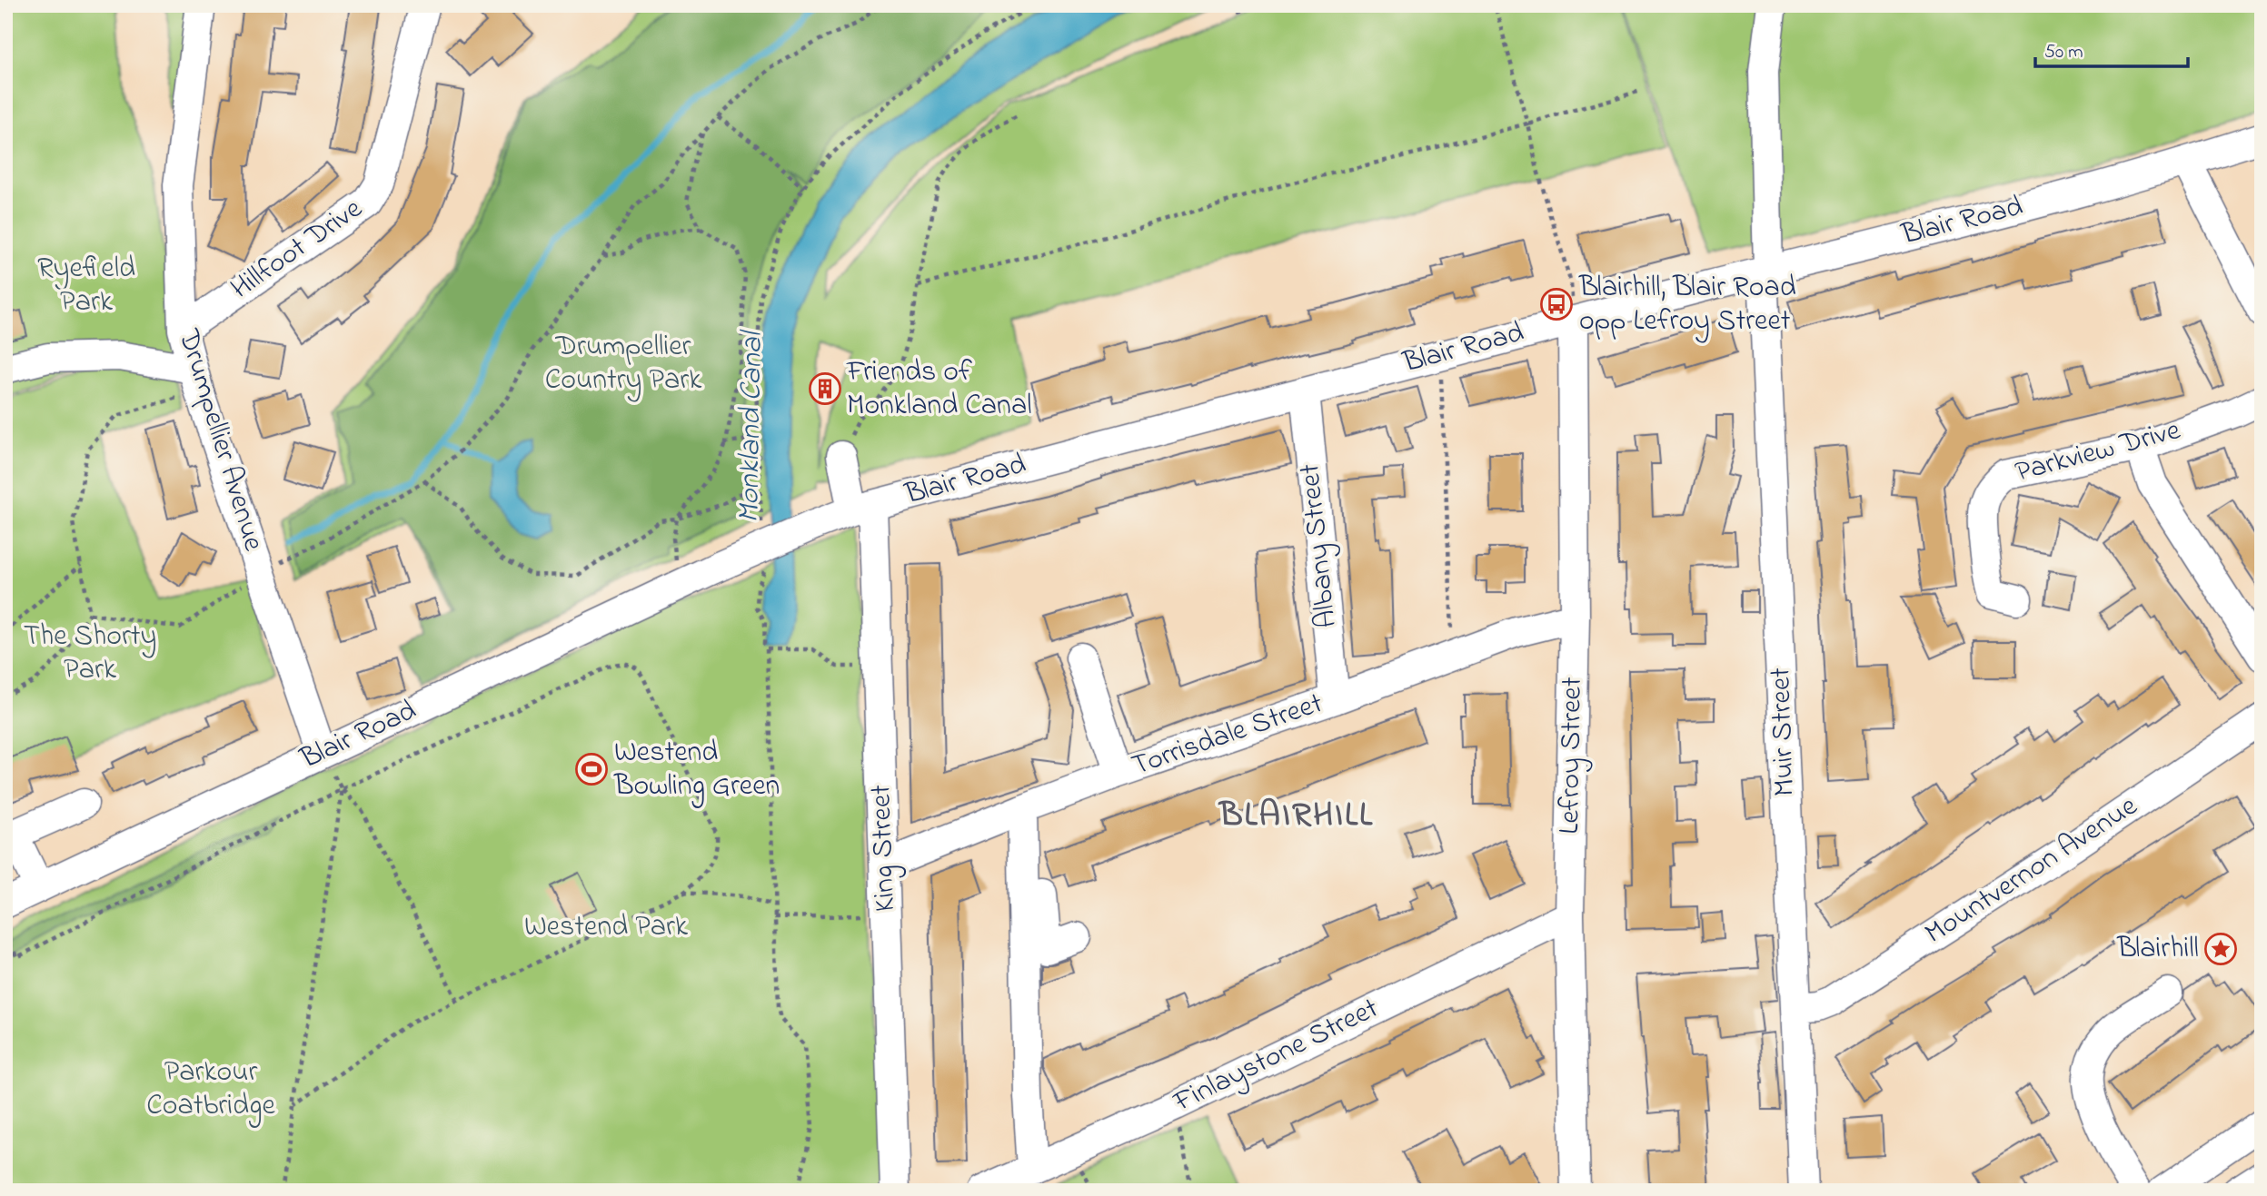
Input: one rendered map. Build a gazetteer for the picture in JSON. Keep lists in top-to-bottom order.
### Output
{
  "streets": {
    "street": [
      "Blair Road",
      "Hillfoot Drive",
      "Drumpellier Avenue",
      "Parkview Drive",
      "Albany Street",
      "Muir Street",
      "Torrisdale Street",
      "Lefroy Street",
      "King Street",
      "Mountvernon Avenue",
      "Finlaystone Street"
    ]
  },
  "crossings": [
    ["Blair Road", "Drumpellier Avenue"],
    ["Blair Road", "Albany Street"],
    ["Blair Road", "Muir Street"],
    ["Blair Road", "Lefroy Street"],
    ["Blair Road", "King Street"],
    ["Hillfoot Drive", "Drumpellier Avenue"],
    ["Albany Street", "Torrisdale Street"],
    ["Muir Street", "Mountvernon Avenue"],
    ["Torrisdale Street", "Lefroy Street"],
    ["Torrisdale Street", "King Street"],
    ["Lefroy Street", "Finlaystone Street"]
  ],
  "districts": ["BLAIRHILL"],
  "water": ["Monkland Canal"],
  "parks": [
    "Ryefield Park",
    "Drumpellier Country Park",
    "The Shorty Park",
    "Westend Park",
    "Parkour Coatbridge"
  ],
  "places": {
    "bus stop": ["Blairhill, Blair Road opp Lefroy Street"],
    "building": ["Friends of Monkland Canal"],
    "sports": ["Westend Bowling Green"],
    "place": ["Blairhill"]
  },
  "scale_bar": "50 m"
}
